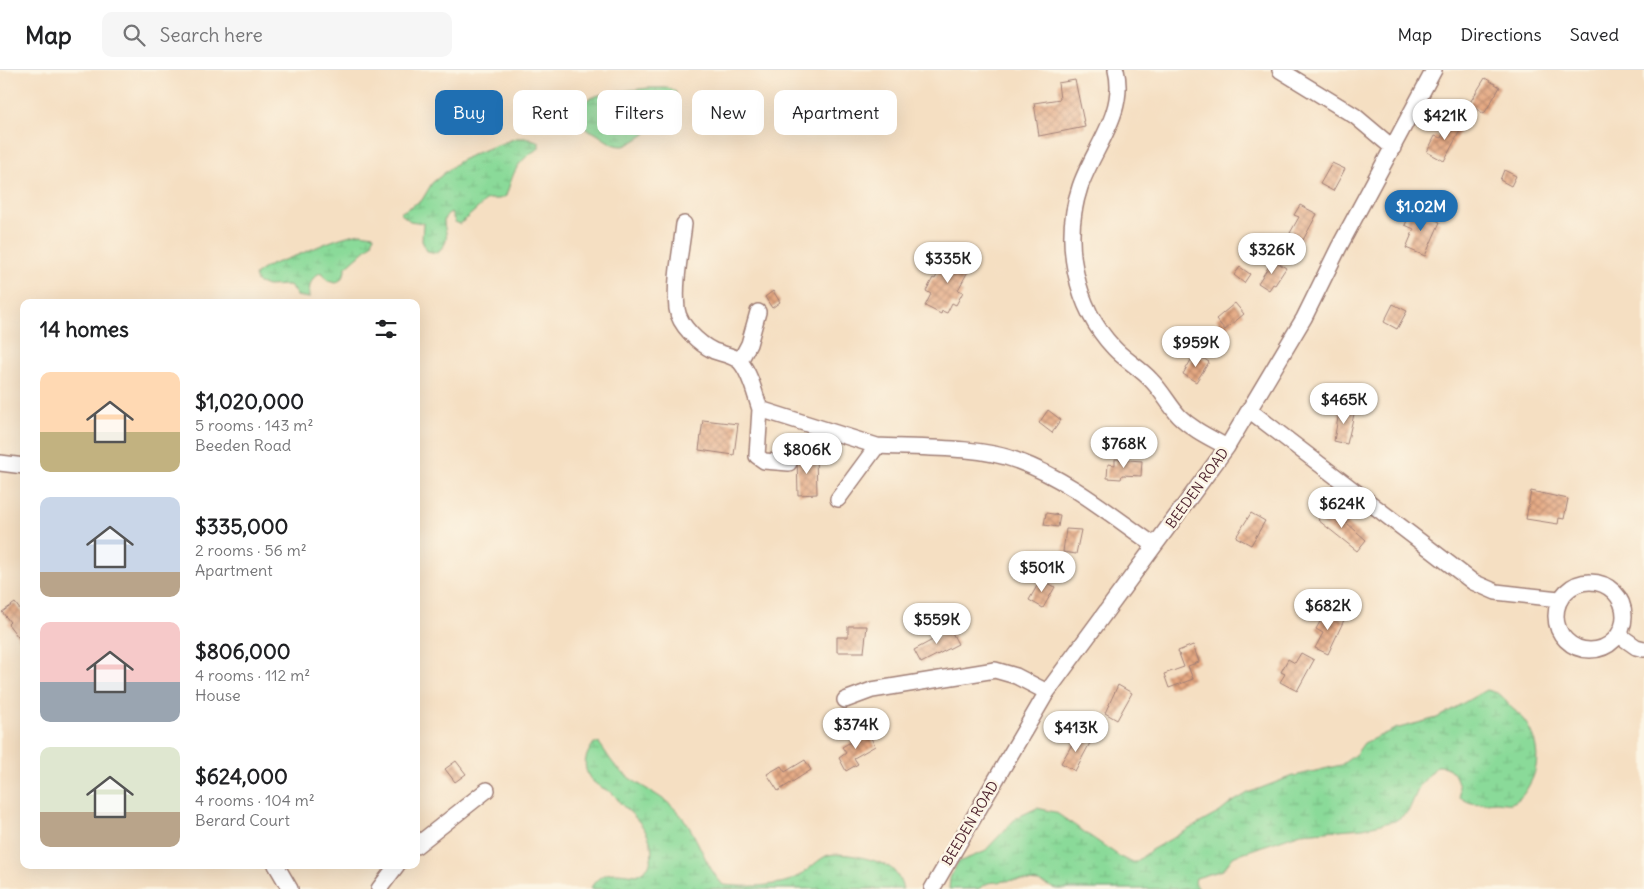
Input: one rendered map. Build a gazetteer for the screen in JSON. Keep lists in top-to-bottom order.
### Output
{
  "streets": {
    "street": ["BEEDEN ROAD"]
  },
  "page": {
    "header": "Map",
    "search": "Search here",
    "nav": ["Map", "Directions", "Saved"],
    "chip": [
      "Buy",
      "Rent",
      "Filters",
      "New",
      "Apartment"
    ],
    "price": [
      "$421K",
      "$1.02M",
      "$326K",
      "$335K",
      "$959K",
      "$465K",
      "$768K",
      "$806K",
      "$624K",
      "$501K",
      "$682K",
      "$559K",
      "$374K",
      "$413K"
    ],
    "heading": "14 homes",
    "list": [
      {
        "name": "$1,020,000",
        "note": "5 rooms · 143 m² · Beeden Road"
      },
      {
        "name": "$335,000",
        "note": "2 rooms · 56 m² · Apartment"
      },
      {
        "name": "$806,000",
        "note": "4 rooms · 112 m² · House"
      },
      {
        "name": "$624,000",
        "note": "4 rooms · 104 m² · Berard Court"
      }
    ]
  }
}
